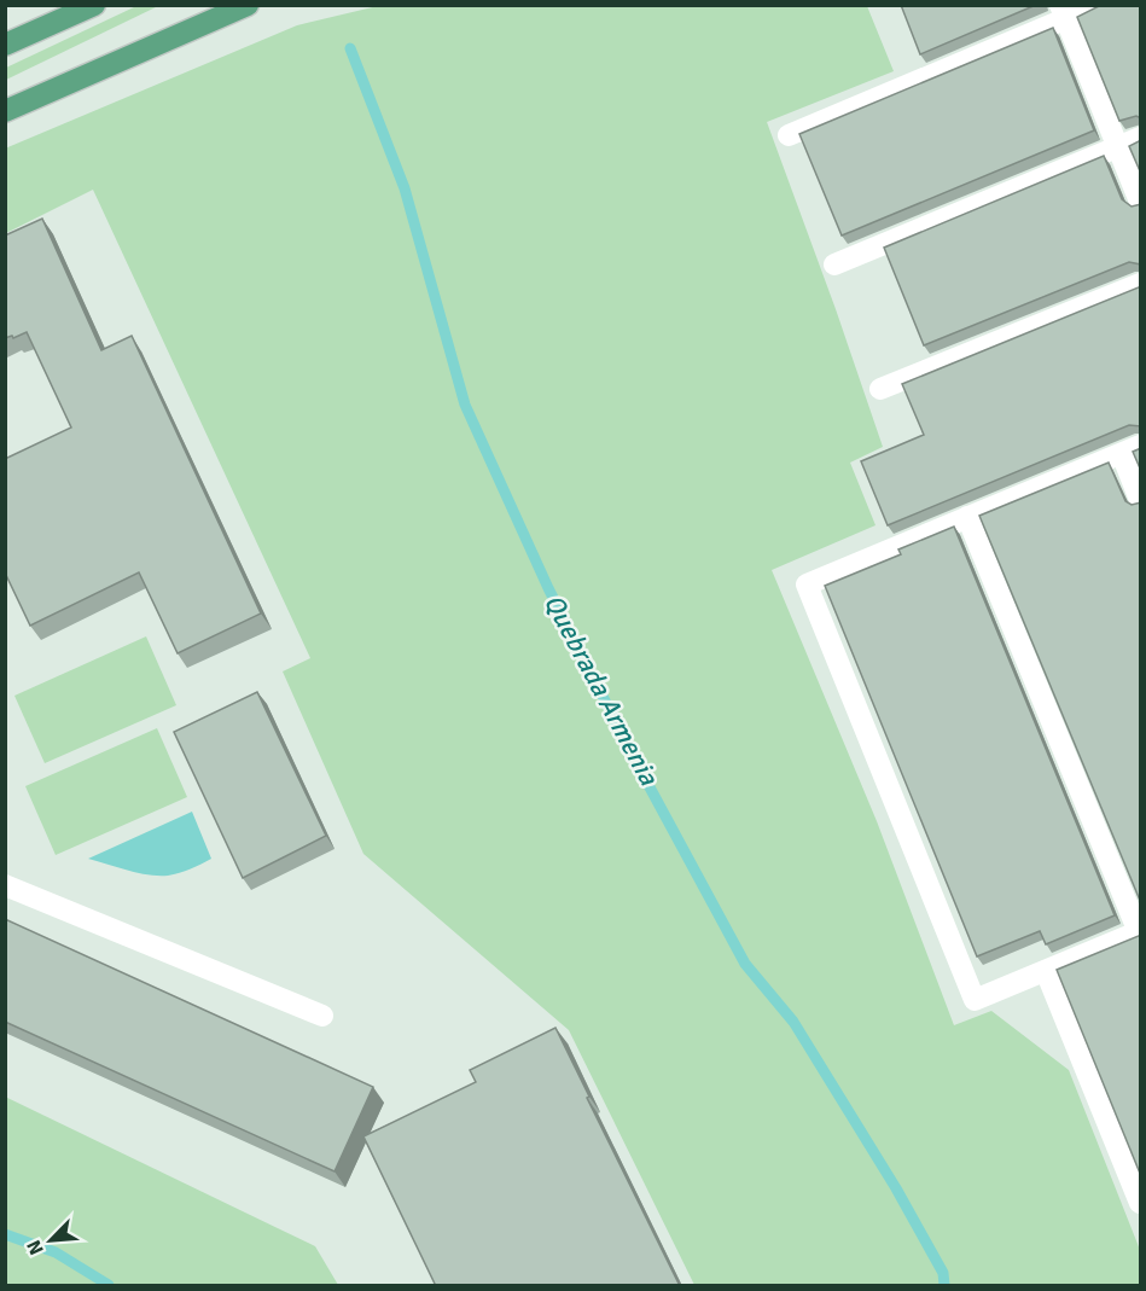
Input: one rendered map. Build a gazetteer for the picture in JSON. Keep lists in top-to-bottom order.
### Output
{
  "water": ["Quebrada Armenia"],
  "north": "bottom left"
}
